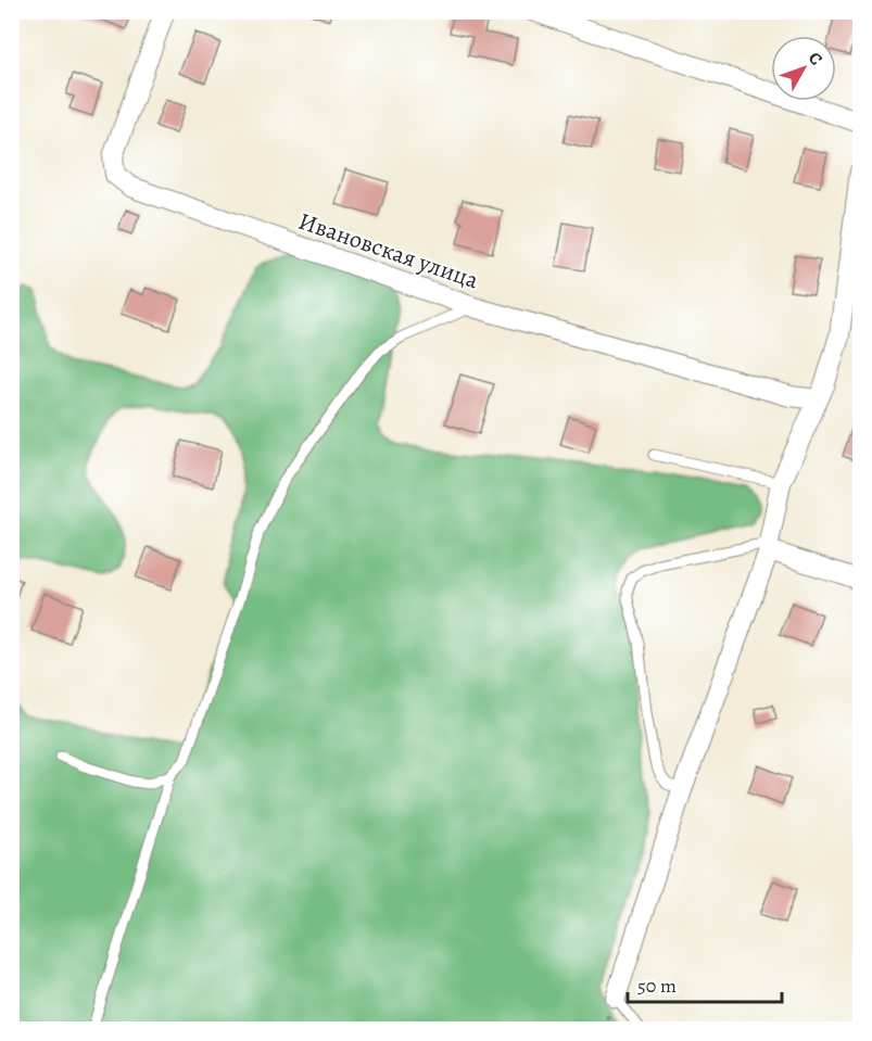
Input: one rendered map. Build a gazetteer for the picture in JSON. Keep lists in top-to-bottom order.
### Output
{
  "streets": {
    "street": ["Ивановская улица"]
  },
  "scale_bar": "50 m",
  "north": "top right"
}
